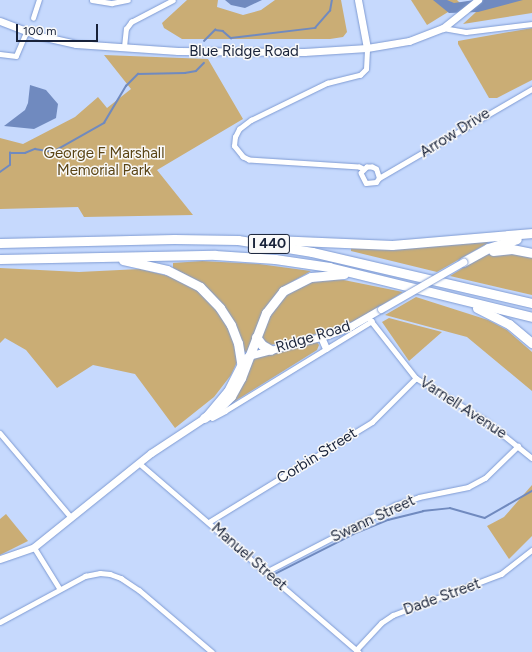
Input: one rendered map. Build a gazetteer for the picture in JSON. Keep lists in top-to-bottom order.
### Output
{
  "streets": {
    "highway": ["I 440"],
    "street": [
      "Blue Ridge Road",
      "Arrow Drive",
      "Ridge Road",
      "Varnell Avenue",
      "Corbin Street",
      "Swann Street",
      "Manuel Street",
      "Dade Street"
    ]
  },
  "crossings": [
    ["Ridge Road", "Varnell Avenue"],
    ["Ridge Road", "Manuel Street"],
    ["Varnell Avenue", "Corbin Street"],
    ["Varnell Avenue", "Swann Street"],
    ["Corbin Street", "Manuel Street"],
    ["Swann Street", "Manuel Street"],
    ["Manuel Street", "Dade Street"]
  ],
  "parks": ["George F Marshall Memorial Park"],
  "scale_bar": "100 m"
}
